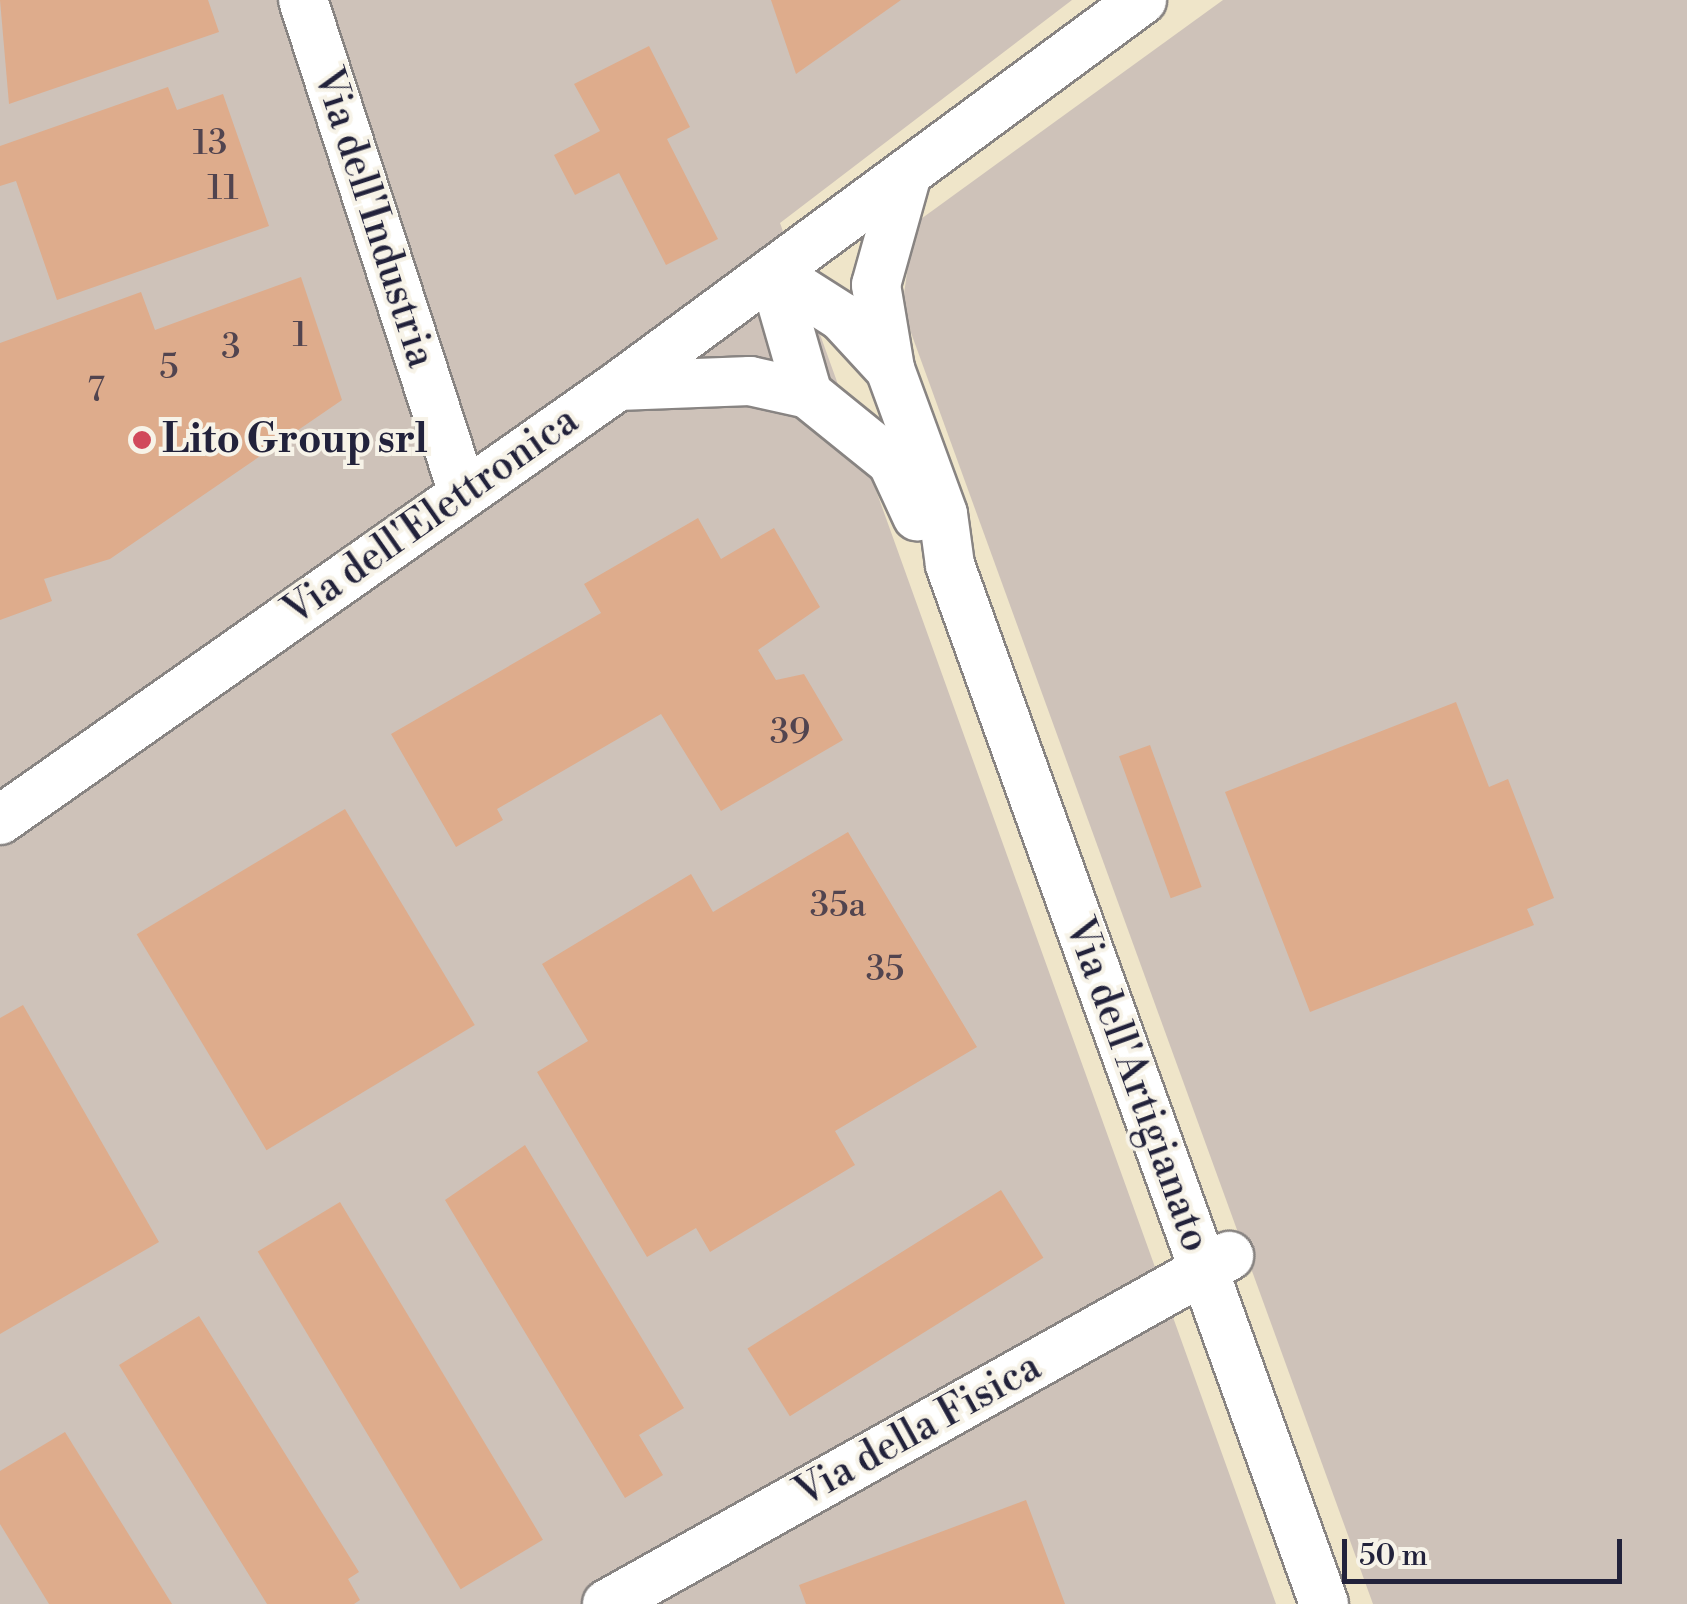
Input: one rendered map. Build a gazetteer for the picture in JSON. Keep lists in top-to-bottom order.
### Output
{
  "streets": {
    "street": [
      "Via dell'Industria",
      "Via dell'Elettronica",
      "Via dell'Artigianato",
      "Via della Fisica"
    ]
  },
  "crossings": [
    ["Via dell'Industria", "Via dell'Elettronica"],
    ["Via dell'Elettronica", "Via dell'Artigianato"],
    ["Via dell'Artigianato", "Via della Fisica"]
  ],
  "places": ["Lito Group srl"],
  "house_numbers": [
    "13",
    "11",
    "1",
    "3",
    "5",
    "7",
    "39",
    "35a",
    "35"
  ],
  "scale_bar": "50 m"
}
